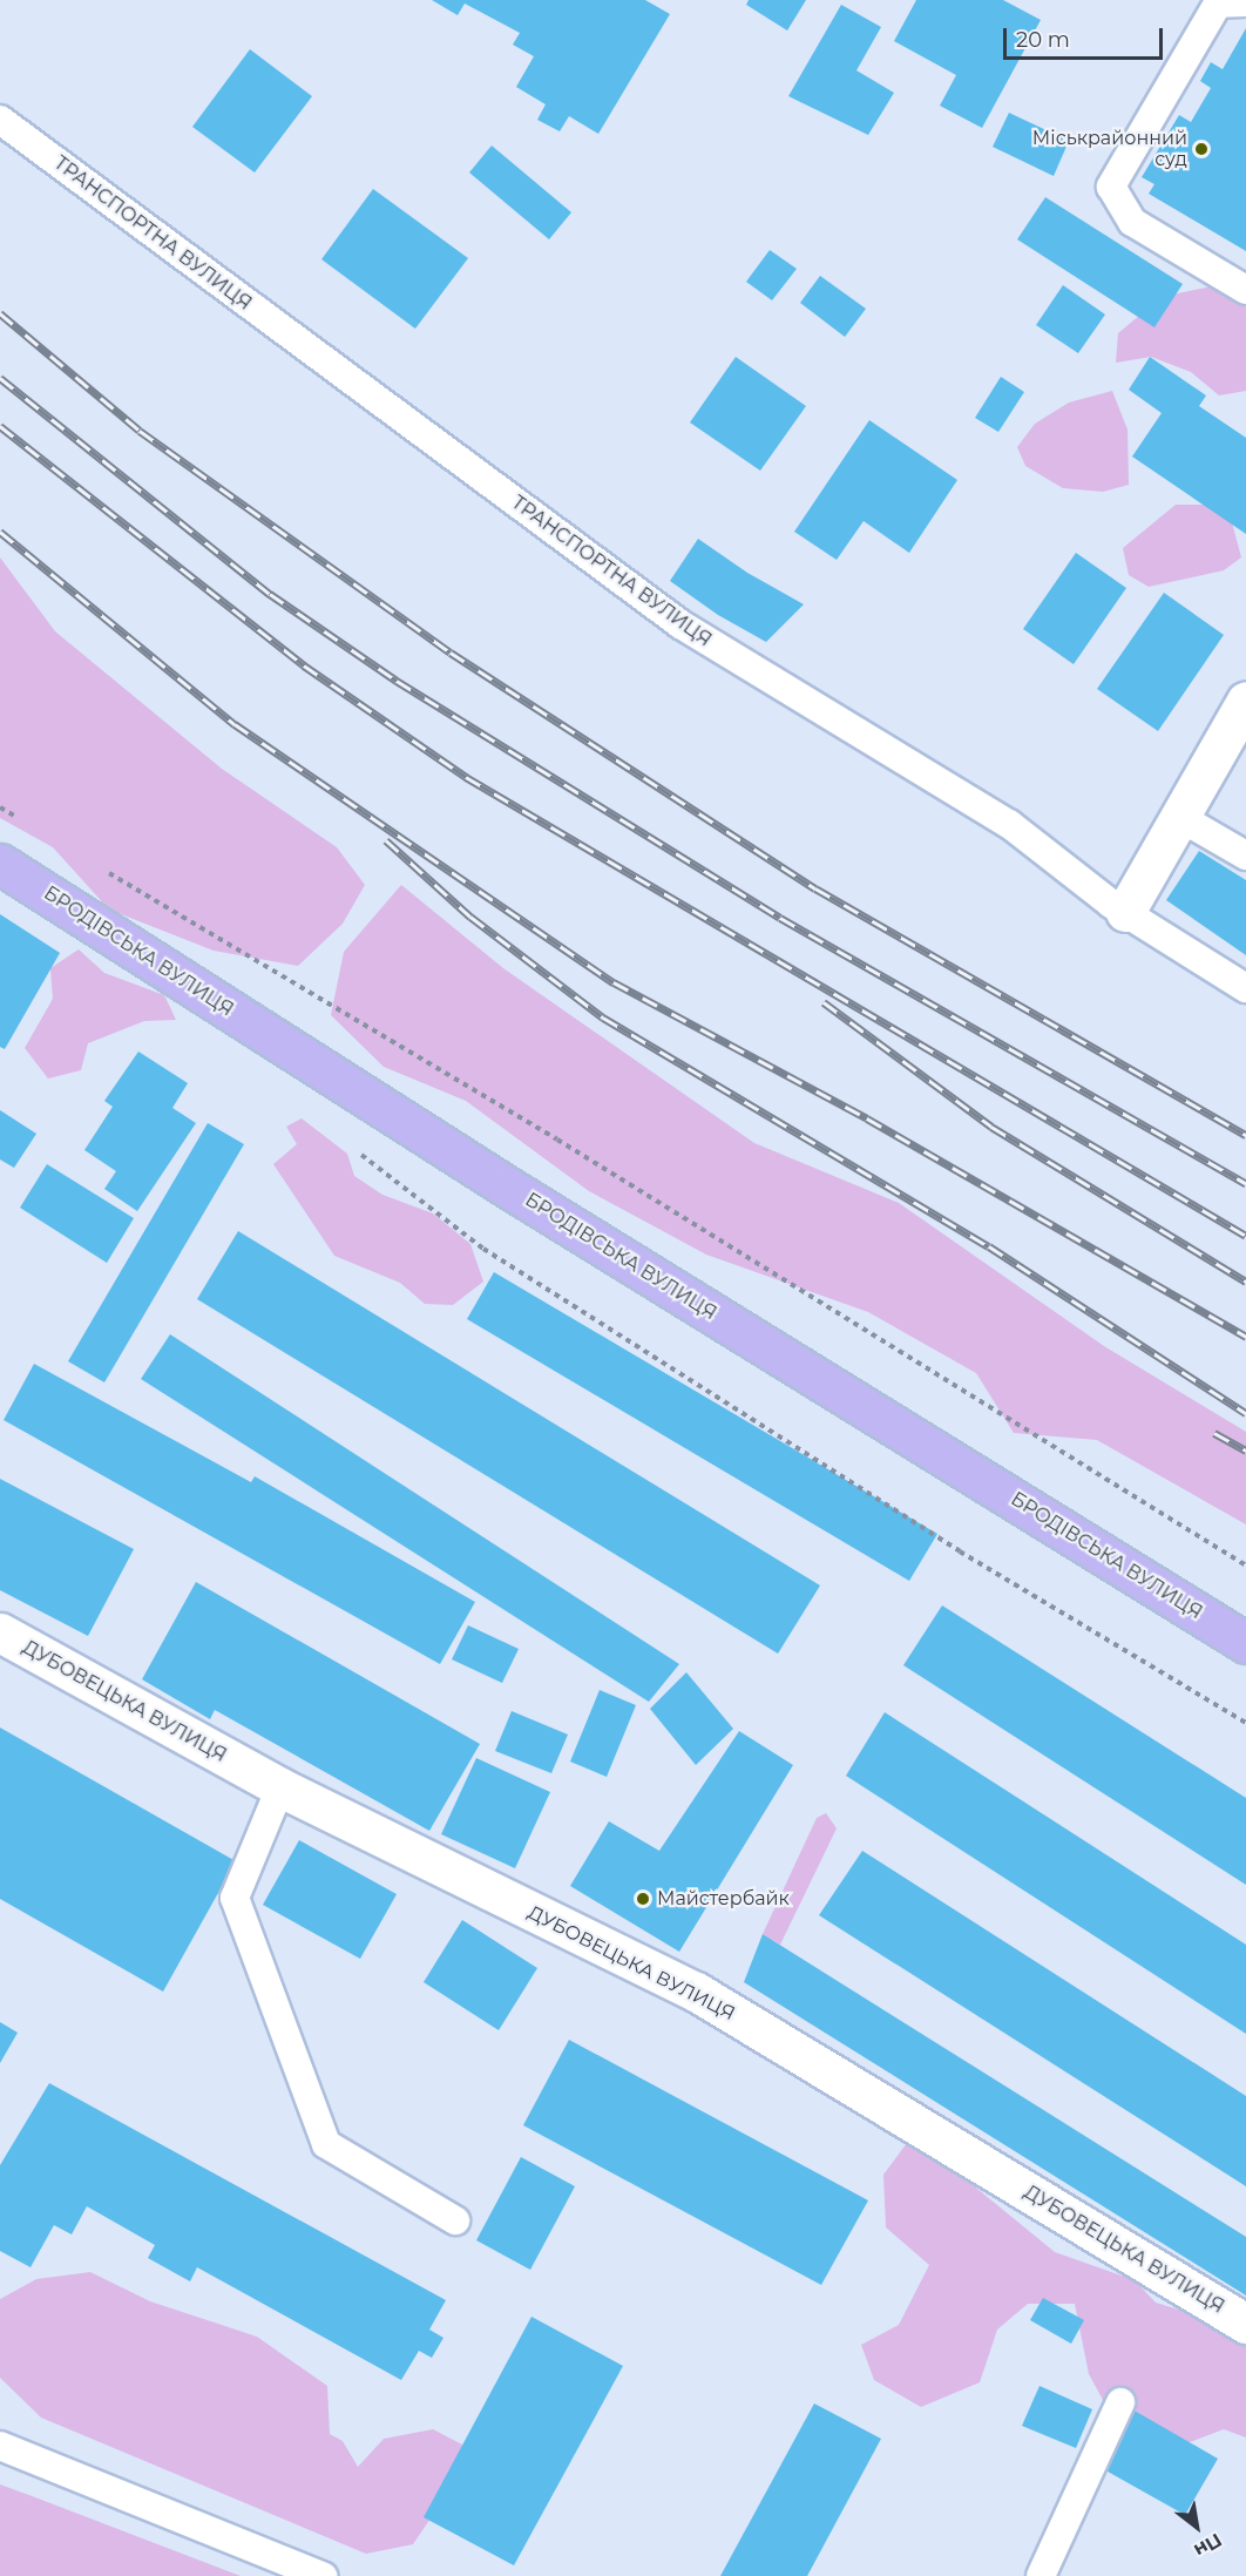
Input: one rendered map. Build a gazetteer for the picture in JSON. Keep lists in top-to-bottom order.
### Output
{
  "streets": {
    "main road": ["БРОДІВСЬКА ВУЛИЦЯ"],
    "street": ["ДУБОВЕЦЬКА ВУЛИЦЯ"],
    "lane": ["ТРАНСПОРТНА ВУЛИЦЯ"]
  },
  "places": ["Міськрайонний суд", "Майстербайк"],
  "scale_bar": "20 m",
  "north": "bottom right"
}
